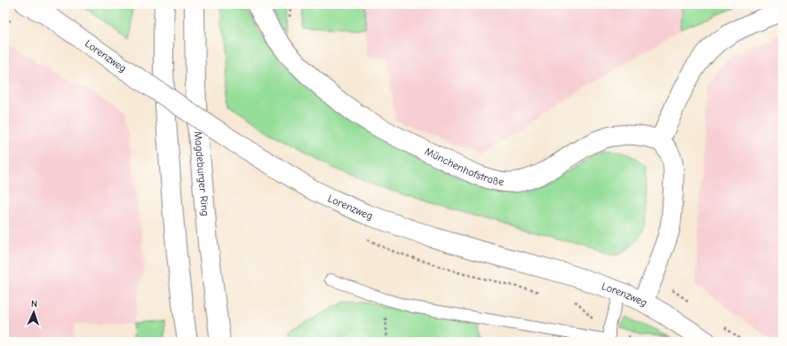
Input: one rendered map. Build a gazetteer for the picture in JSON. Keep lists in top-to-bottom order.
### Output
{
  "streets": {
    "main road": ["Lorenzweg", "Münchenhofstraße", "Magdeburger Ring"]
  },
  "north": "top"
}
